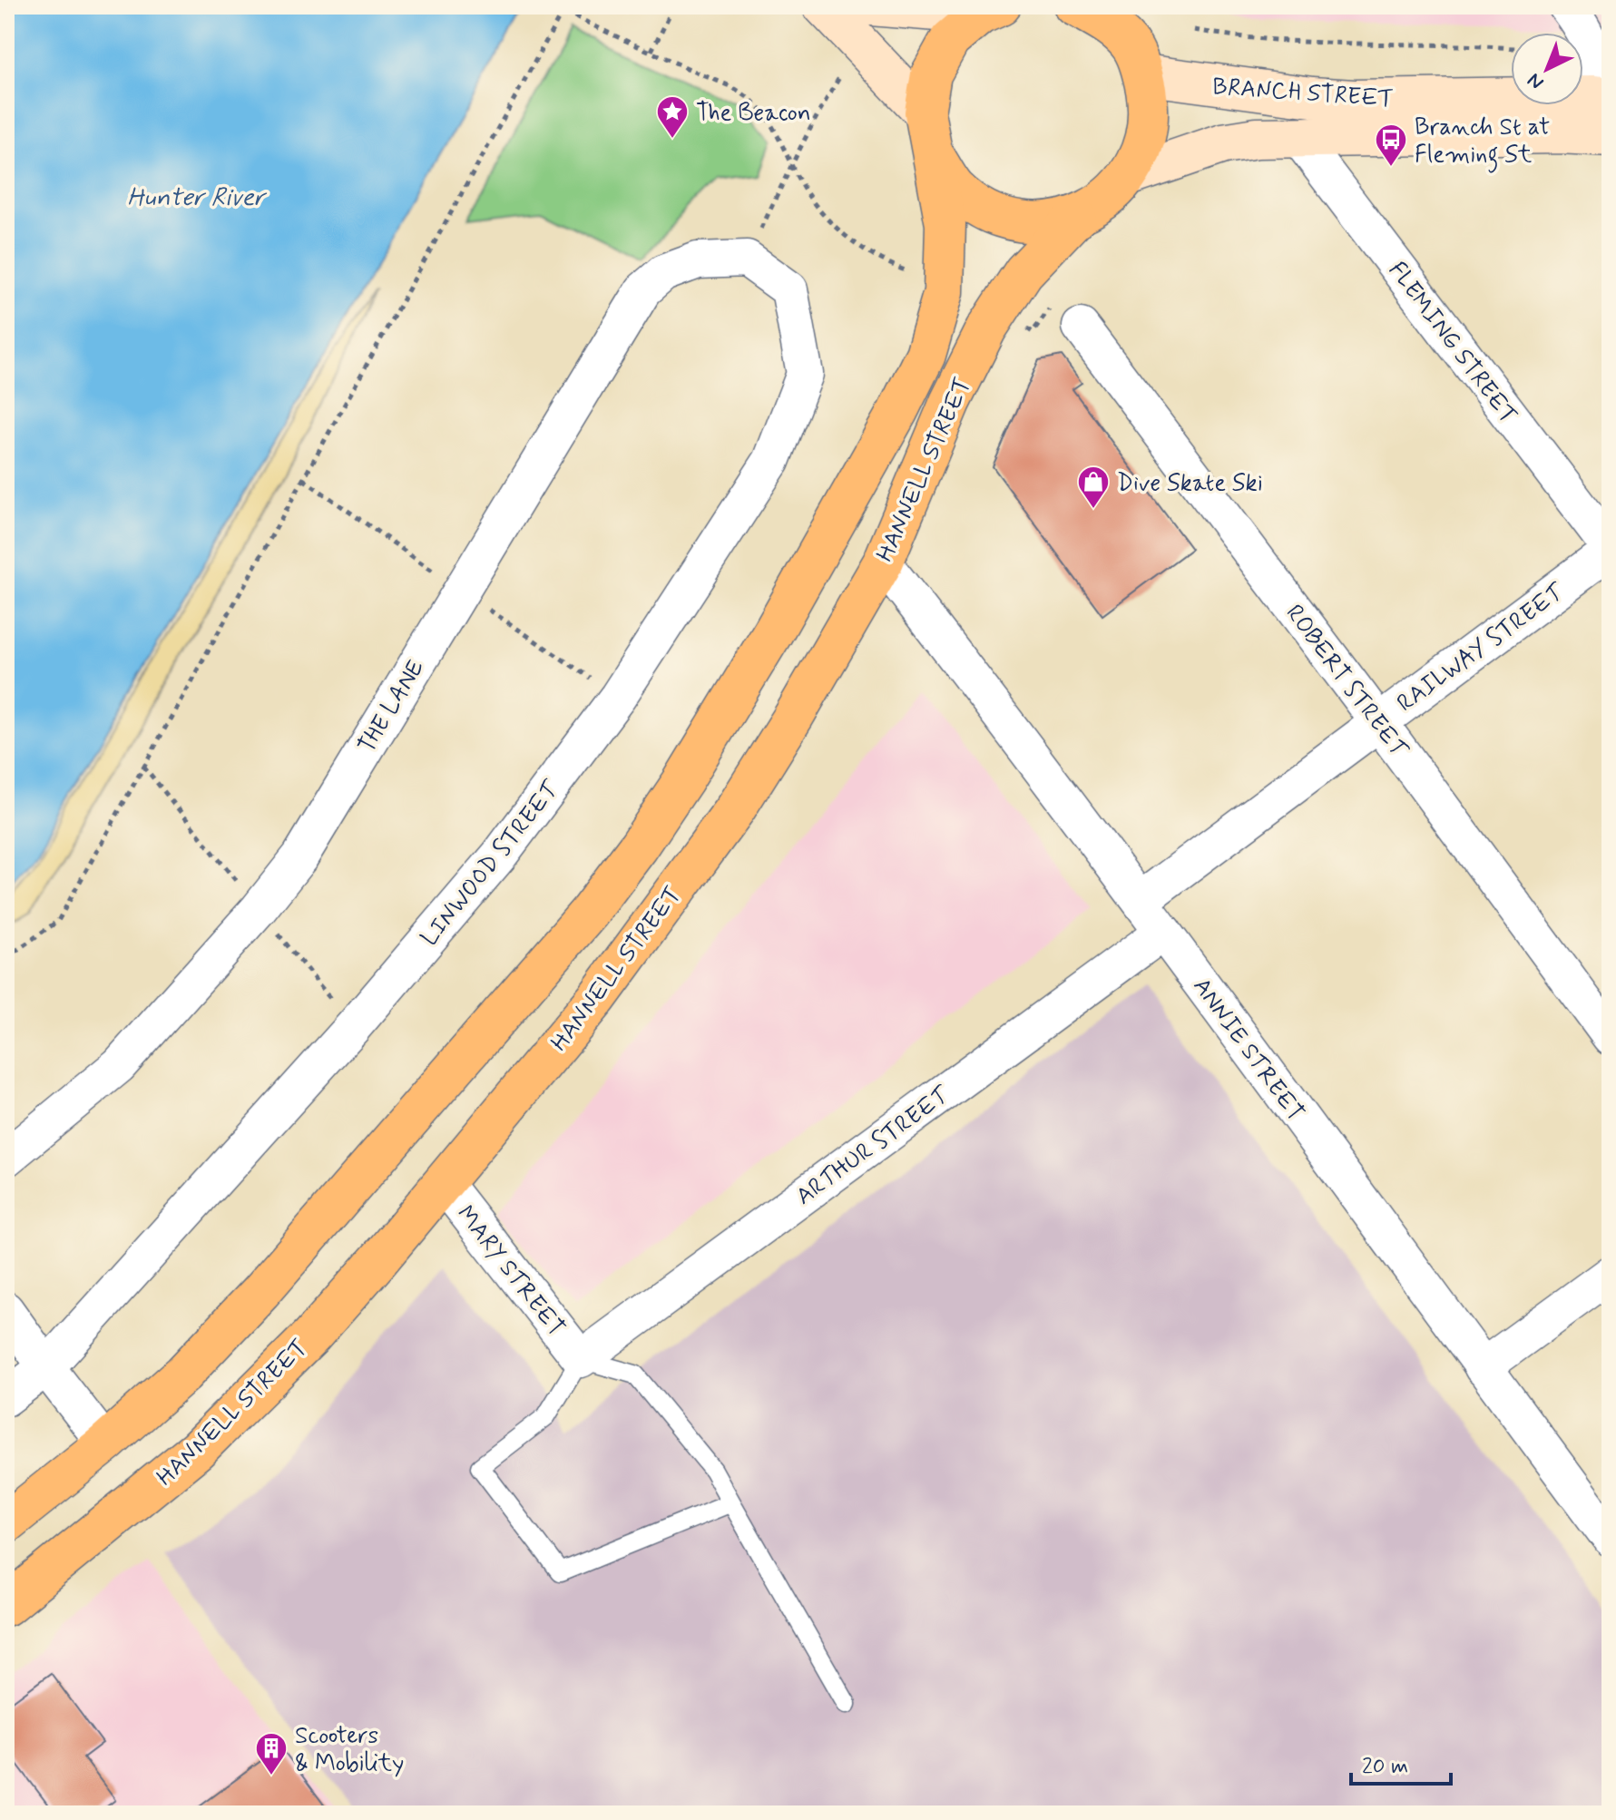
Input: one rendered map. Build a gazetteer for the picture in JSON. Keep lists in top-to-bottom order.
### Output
{
  "streets": {
    "highway": ["HANNELL STREET"],
    "main road": ["BRANCH STREET"],
    "street": [
      "FLEMING STREET",
      "RAILWAY STREET",
      "ROBERT STREET",
      "THE LANE",
      "LINWOOD STREET",
      "ANNIE STREET",
      "ARTHUR STREET",
      "MARY STREET"
    ]
  },
  "crossings": [
    ["BRANCH STREET", "FLEMING STREET"],
    ["FLEMING STREET", "RAILWAY STREET"],
    ["HANNELL STREET", "ANNIE STREET"],
    ["HANNELL STREET", "MARY STREET"],
    ["RAILWAY STREET", "ROBERT STREET"],
    ["RAILWAY STREET", "ANNIE STREET"],
    ["THE LANE", "LINWOOD STREET"],
    ["ANNIE STREET", "ARTHUR STREET"],
    ["ARTHUR STREET", "MARY STREET"]
  ],
  "water": ["Hunter River"],
  "places": {
    "place": ["The Beacon"],
    "bus stop": ["Branch St at Fleming St"],
    "shop": ["Dive Skate Ski"],
    "building": ["Scooters & Mobility"]
  },
  "scale_bar": "20 m",
  "north": "bottom left"
}
